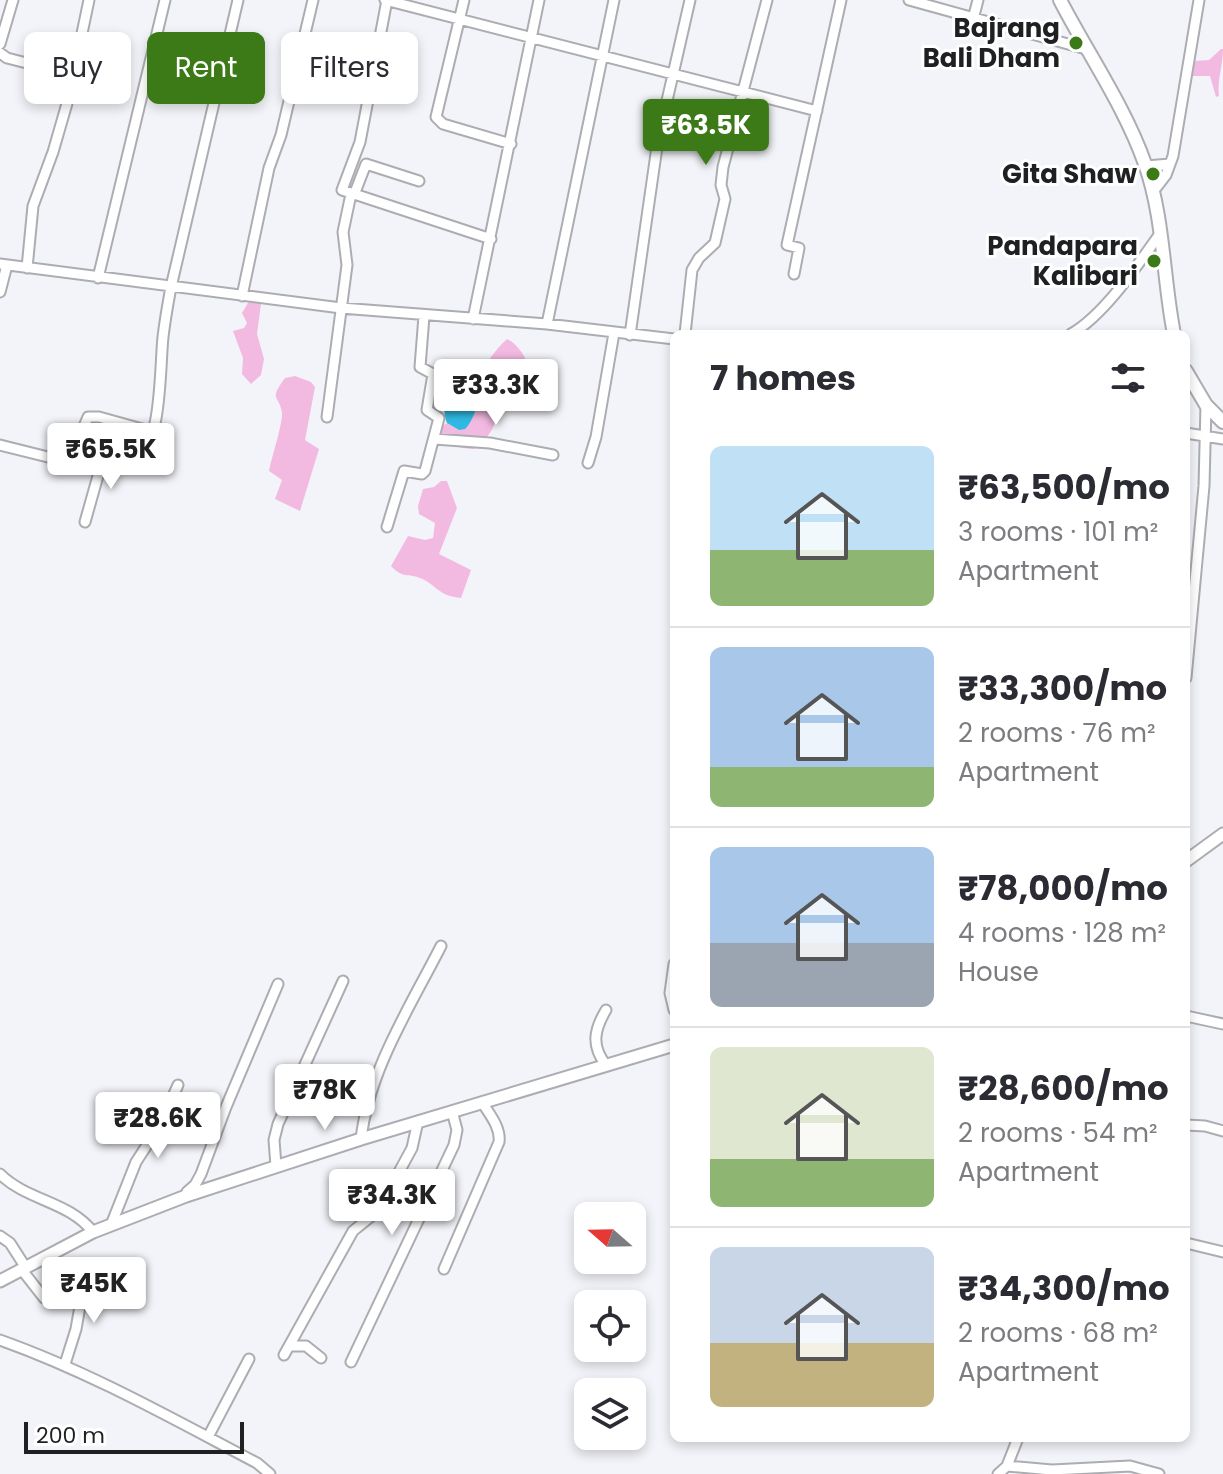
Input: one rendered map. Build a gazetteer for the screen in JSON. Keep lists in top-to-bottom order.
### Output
{
  "places": ["Bajrang Bali Dham", "Gita Shaw", "Pandapara Kalibari"],
  "scale_bar": "200 m",
  "north": "left",
  "page": {
    "chip": ["Buy", "Rent", "Filters"],
    "price": [
      "₹63.5K",
      "₹33.3K",
      "₹65.5K",
      "₹78K",
      "₹28.6K",
      "₹34.3K",
      "₹45K"
    ],
    "heading": "7 homes",
    "list": [
      {
        "name": "₹63,500/mo",
        "note": "3 rooms · 101 m² · Apartment"
      },
      {
        "name": "₹33,300/mo",
        "note": "2 rooms · 76 m² · Apartment"
      },
      {
        "name": "₹78,000/mo",
        "note": "4 rooms · 128 m² · House"
      },
      {
        "name": "₹28,600/mo",
        "note": "2 rooms · 54 m² · Apartment"
      },
      {
        "name": "₹34,300/mo",
        "note": "2 rooms · 68 m² · Apartment"
      }
    ],
    "scale": "200 m"
  }
}
